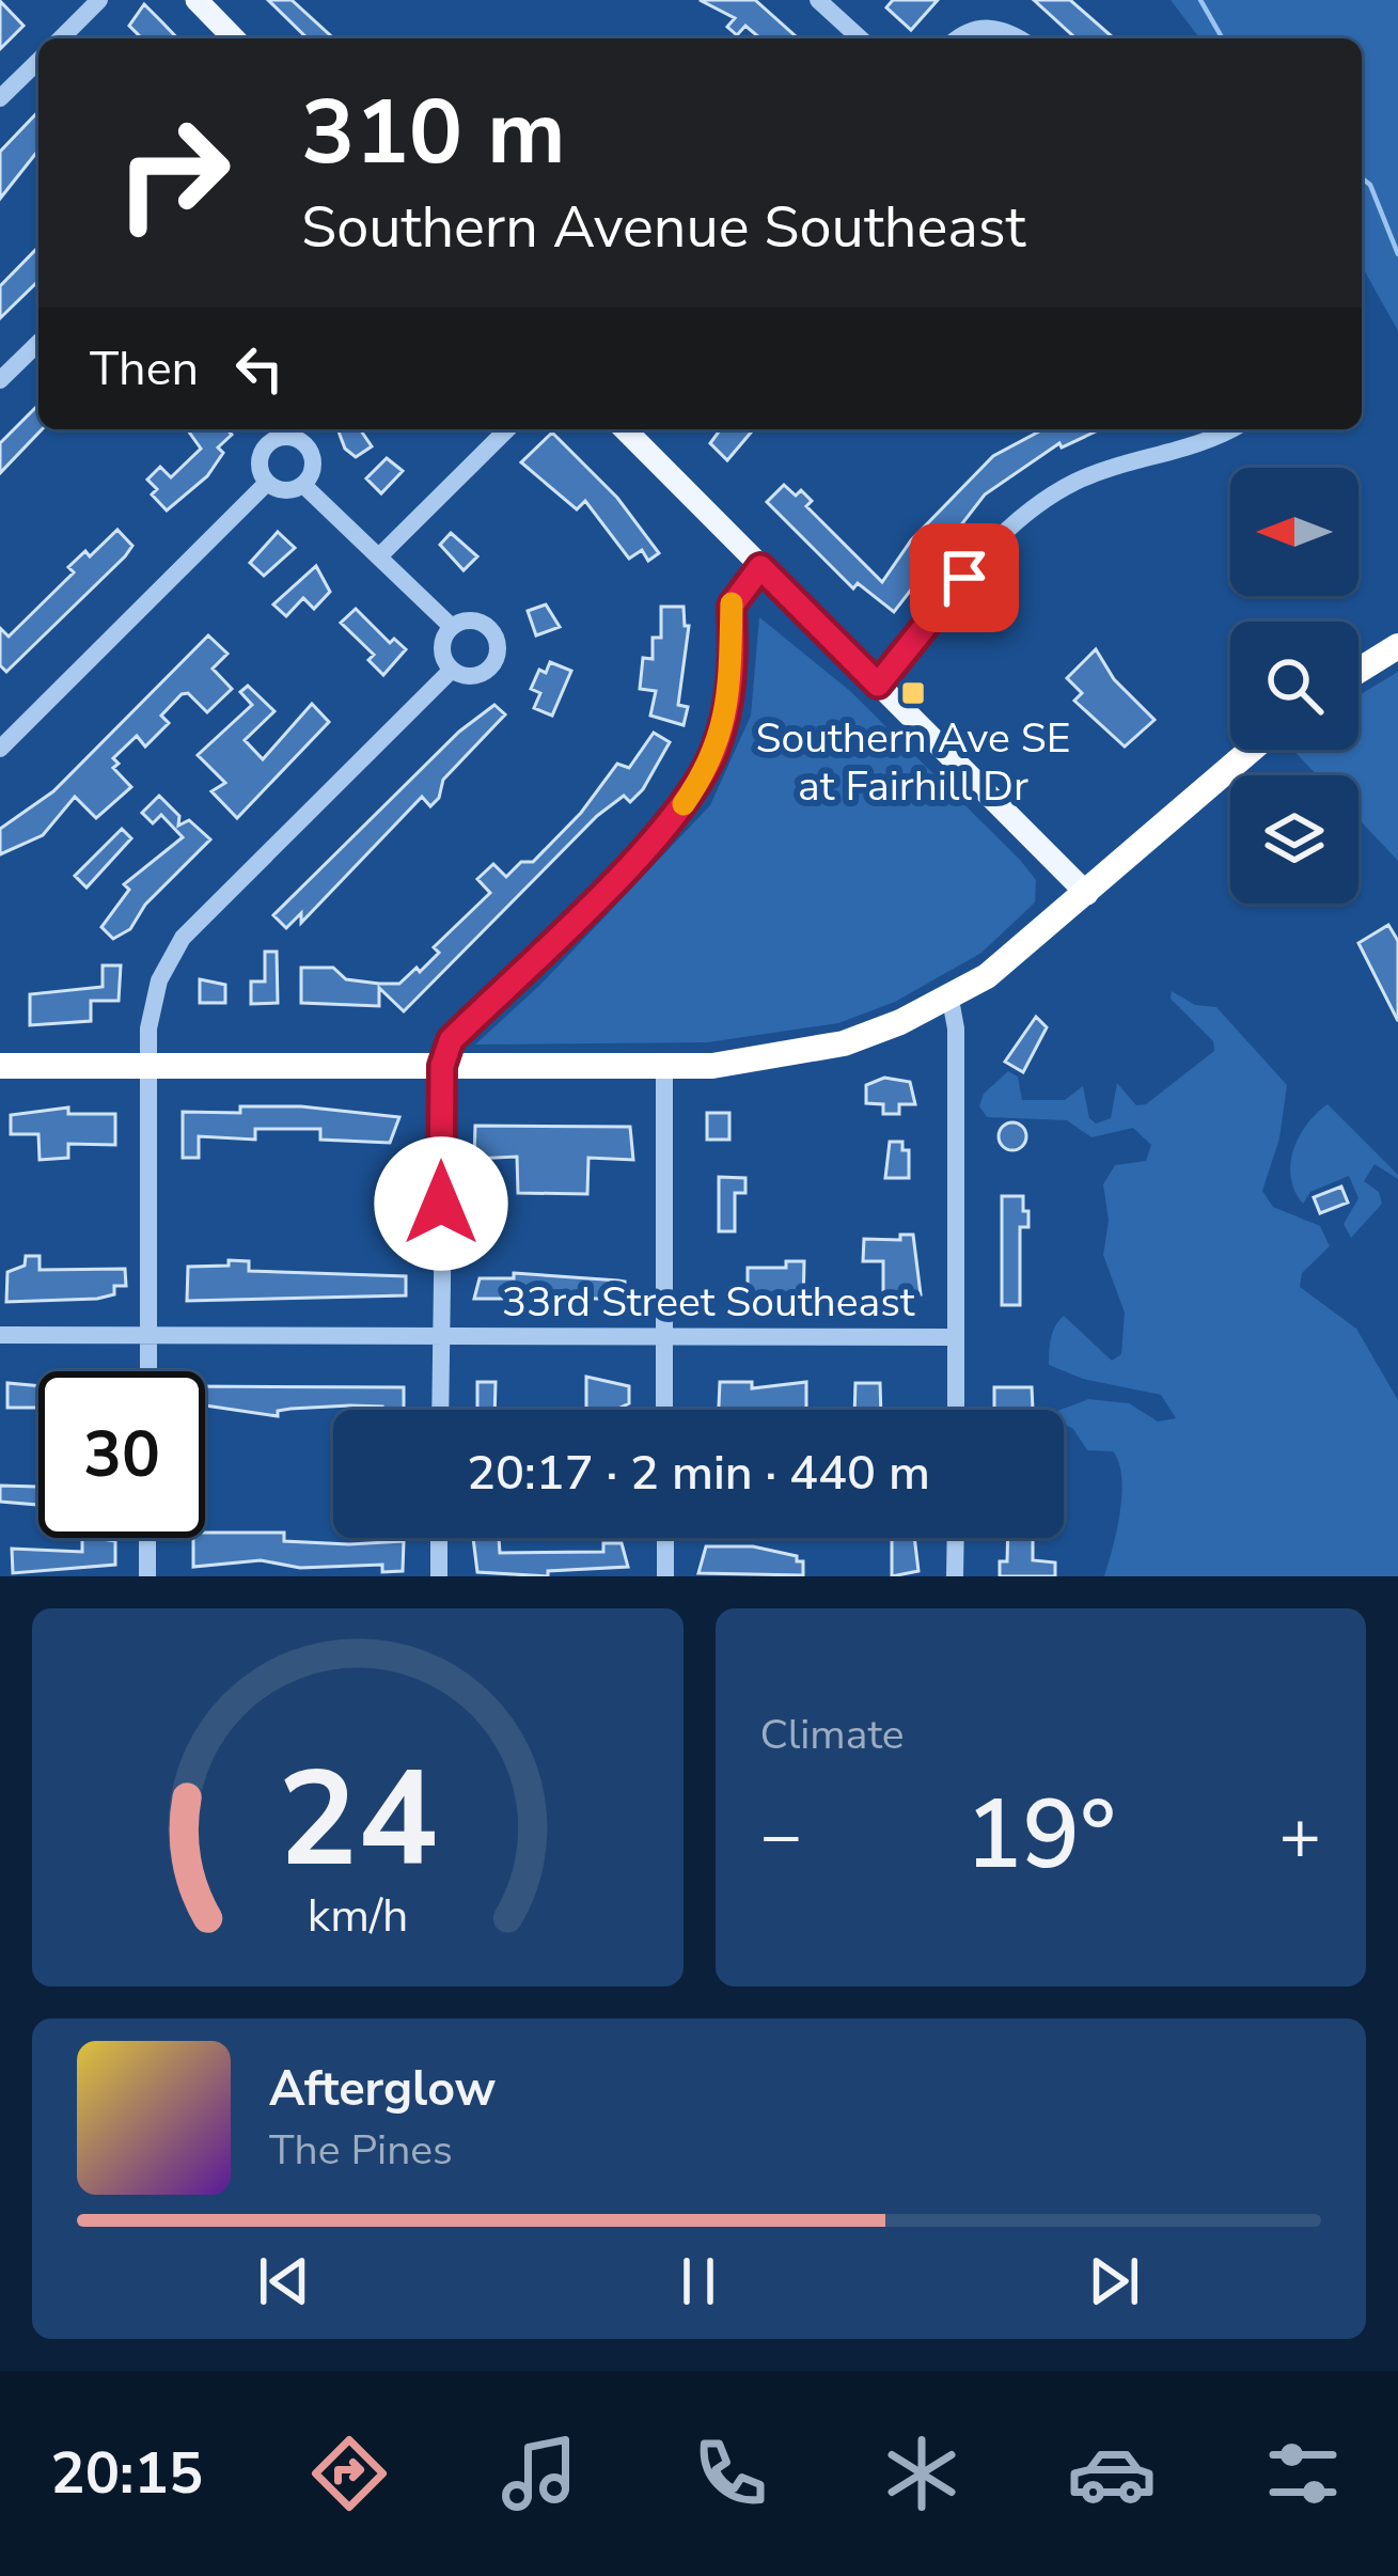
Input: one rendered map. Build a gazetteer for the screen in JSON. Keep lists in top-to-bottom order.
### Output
{
  "streets": {
    "street": ["33rd Street Southeast"]
  },
  "places": {
    "transit": ["Southern Ave SE at Fairhill Dr"]
  },
  "north": "left",
  "page": {
    "turn": ["310 m", "Southern Avenue Southeast"],
    "then": "Then",
    "limit": "30",
    "trip": "20:17 · 2 min · 440 m",
    "tile": "Climate",
    "heat": ["−", "19°", "+"],
    "song": ["Afterglow", "The Pines"],
    "tabs": "20:15",
    "gauge": ["24", "km/h"]
  }
}
